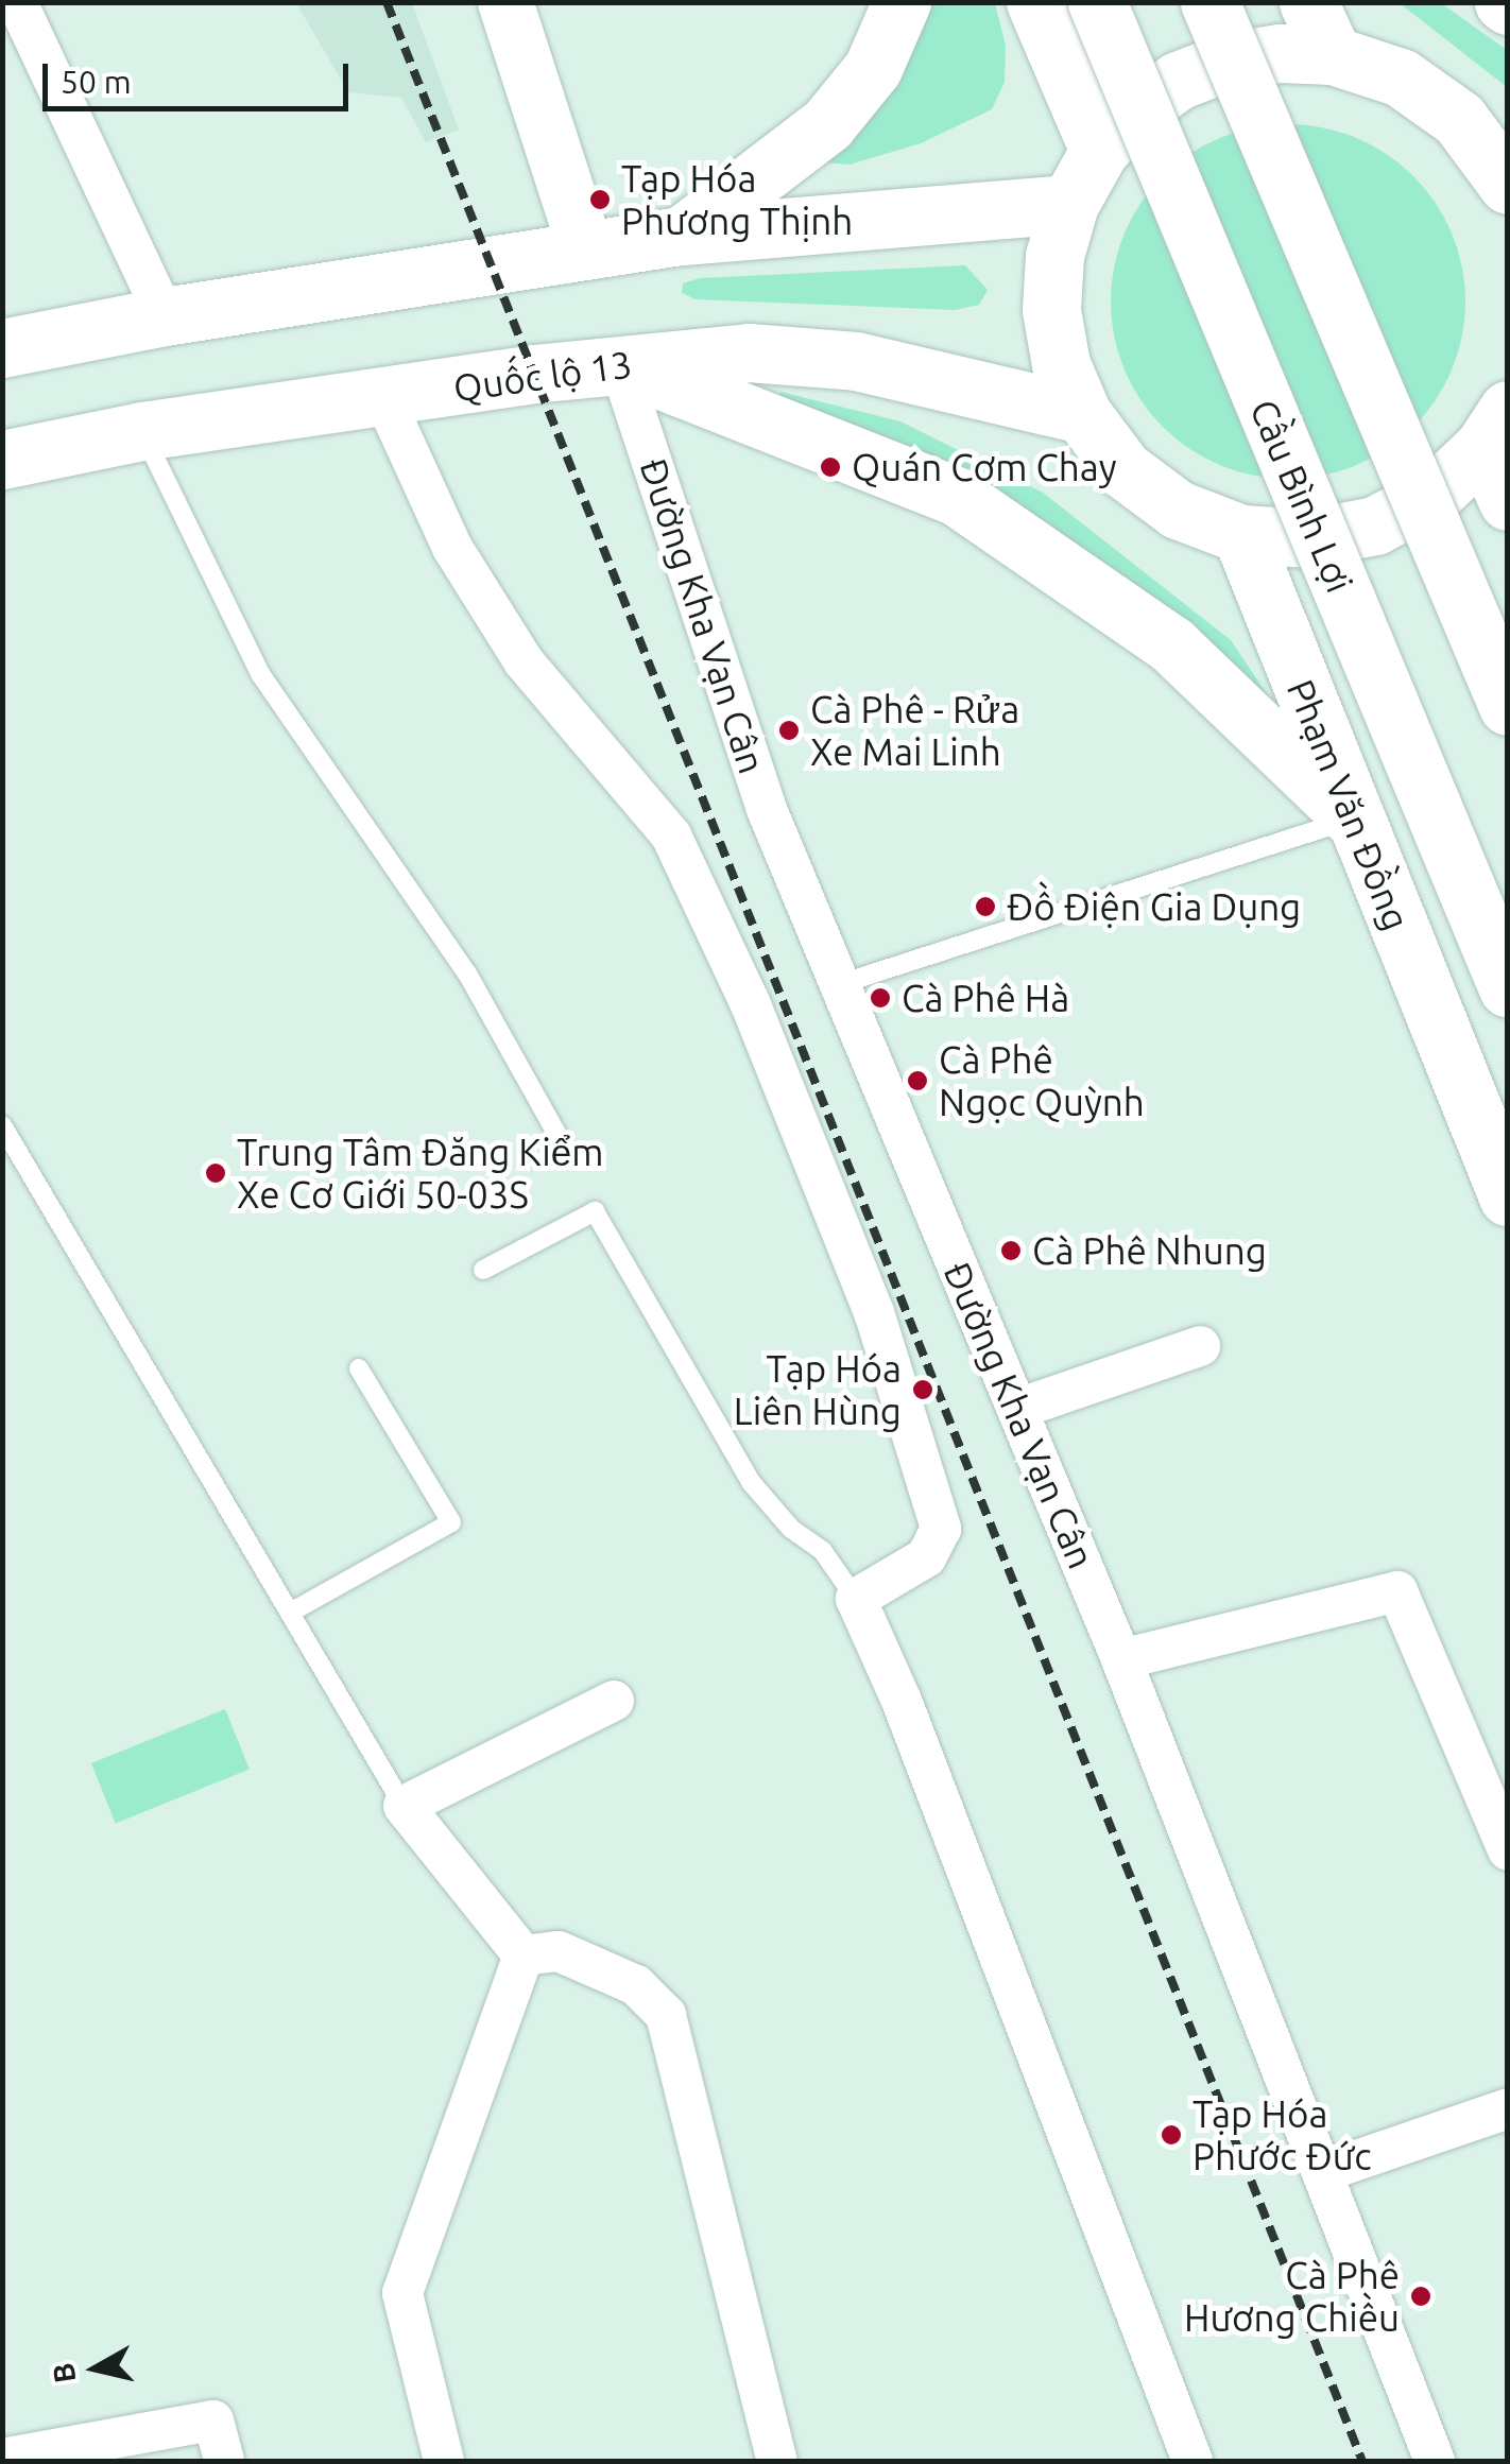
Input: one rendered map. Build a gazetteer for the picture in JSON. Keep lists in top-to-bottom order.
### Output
{
  "streets": {
    "main road": ["Quốc lộ 13", "Cầu Bình Lợi", "Phạm Văn Đồng"],
    "street": ["Đường Kha Vạn Cân"]
  },
  "crossings": [
    ["Quốc lộ 13", "Đường Kha Vạn Cân"]
  ],
  "places": [
    "Tạp Hóa Phương Thịnh",
    "Quán Cơm Chay",
    "Cà Phê - Rửa Xe Mai Linh",
    "Đồ Điện Gia Dụng",
    "Cà Phê Hà",
    "Cà Phê Ngọc Quỳnh",
    "Trung Tâm Đăng Kiểm Xe Cơ Giới 50-03S",
    "Cà Phê Nhung",
    "Tạp Hóa Liên Hùng",
    "Tạp Hóa Phước Đức",
    "Cà Phê Hương Chiều"
  ],
  "scale_bar": "50 m",
  "north": "left"
}
